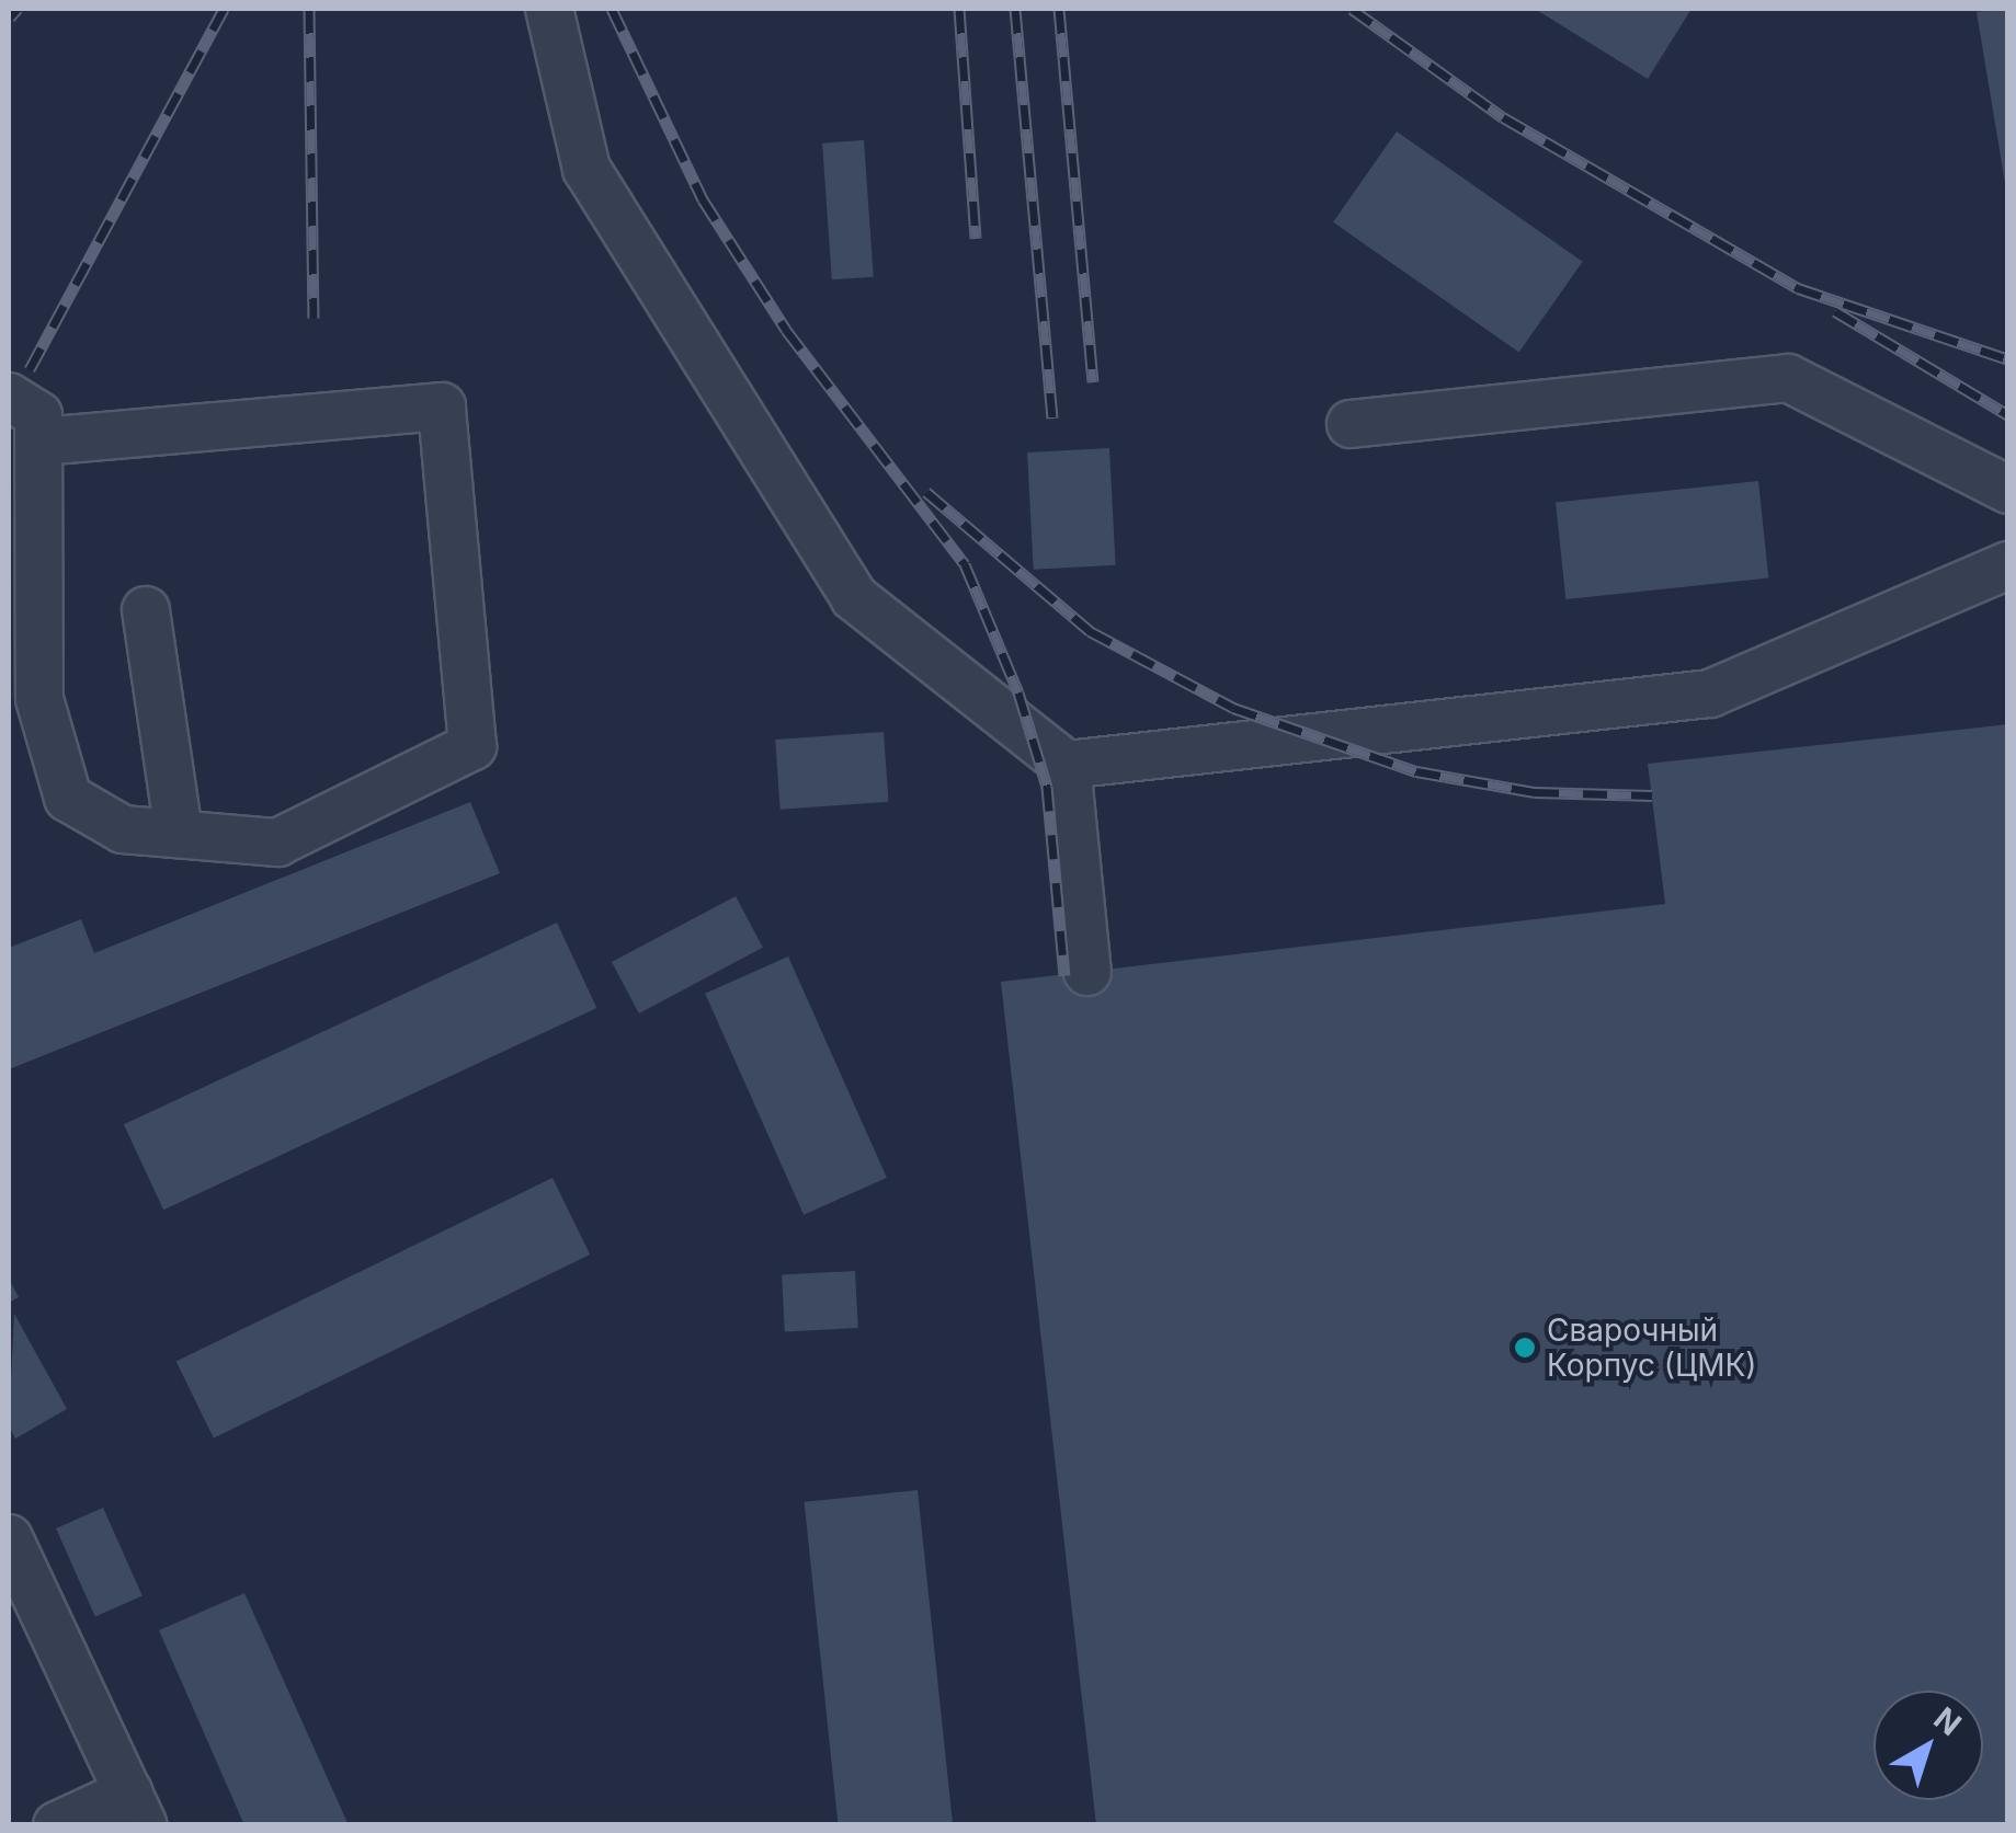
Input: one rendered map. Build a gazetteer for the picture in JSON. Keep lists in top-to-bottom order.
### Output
{
  "places": ["Сварочный Корпус (ЦМК)"],
  "north": "top right"
}
